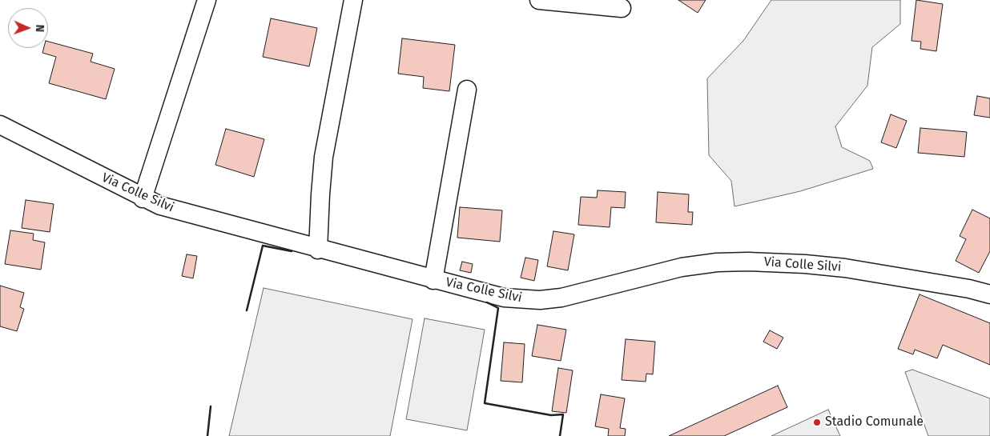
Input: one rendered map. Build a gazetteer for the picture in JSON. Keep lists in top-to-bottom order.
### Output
{
  "streets": {
    "street": ["Via Colle Silvi"]
  },
  "places": ["Stadio Comunale"],
  "north": "right"
}
